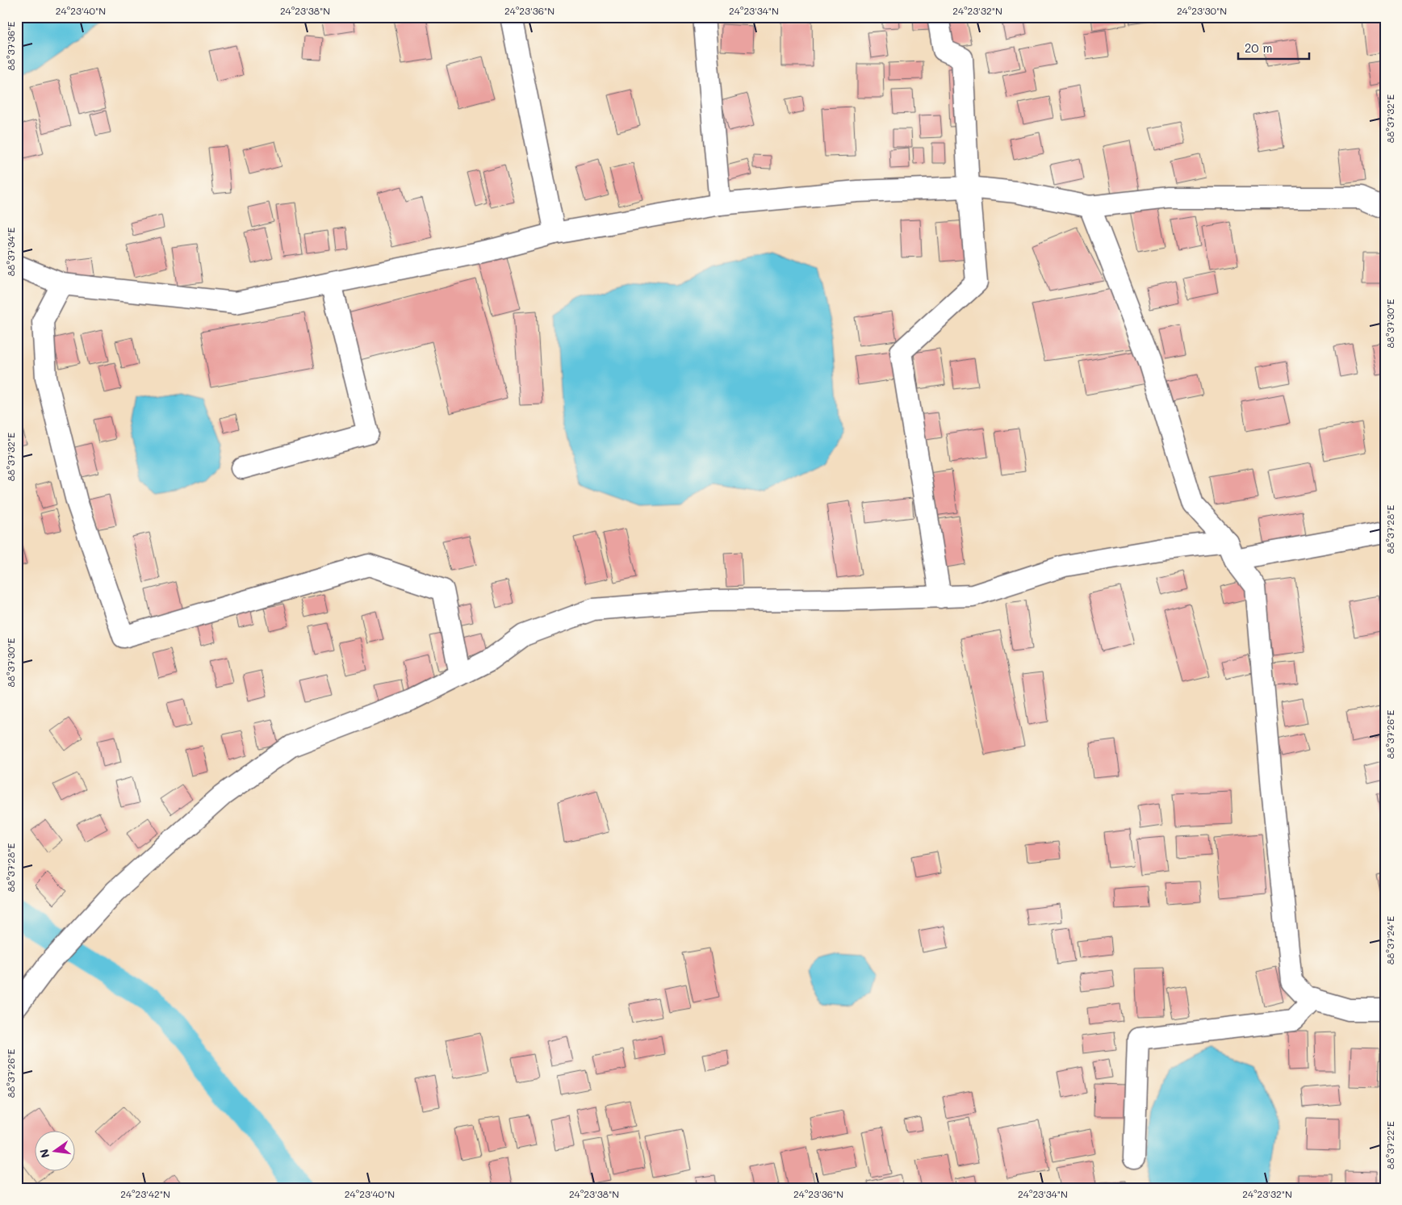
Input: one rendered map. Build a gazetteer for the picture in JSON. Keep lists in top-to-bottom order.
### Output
{
  "scale_bar": "20 m",
  "north": "left",
  "coordinates": [
    "24°23'40\"N",
    "24°23'38\"N",
    "24°23'36\"N",
    "24°23'34\"N",
    "24°23'32\"N",
    "24°23'30\"N",
    "88°37'36\"E",
    "88°37'32\"E",
    "88°37'34\"E",
    "88°37'30\"E",
    "88°37'28\"E",
    "88°37'26\"E",
    "88°37'24\"E",
    "88°37'22\"E",
    "24°23'42\"N"
  ]
}
